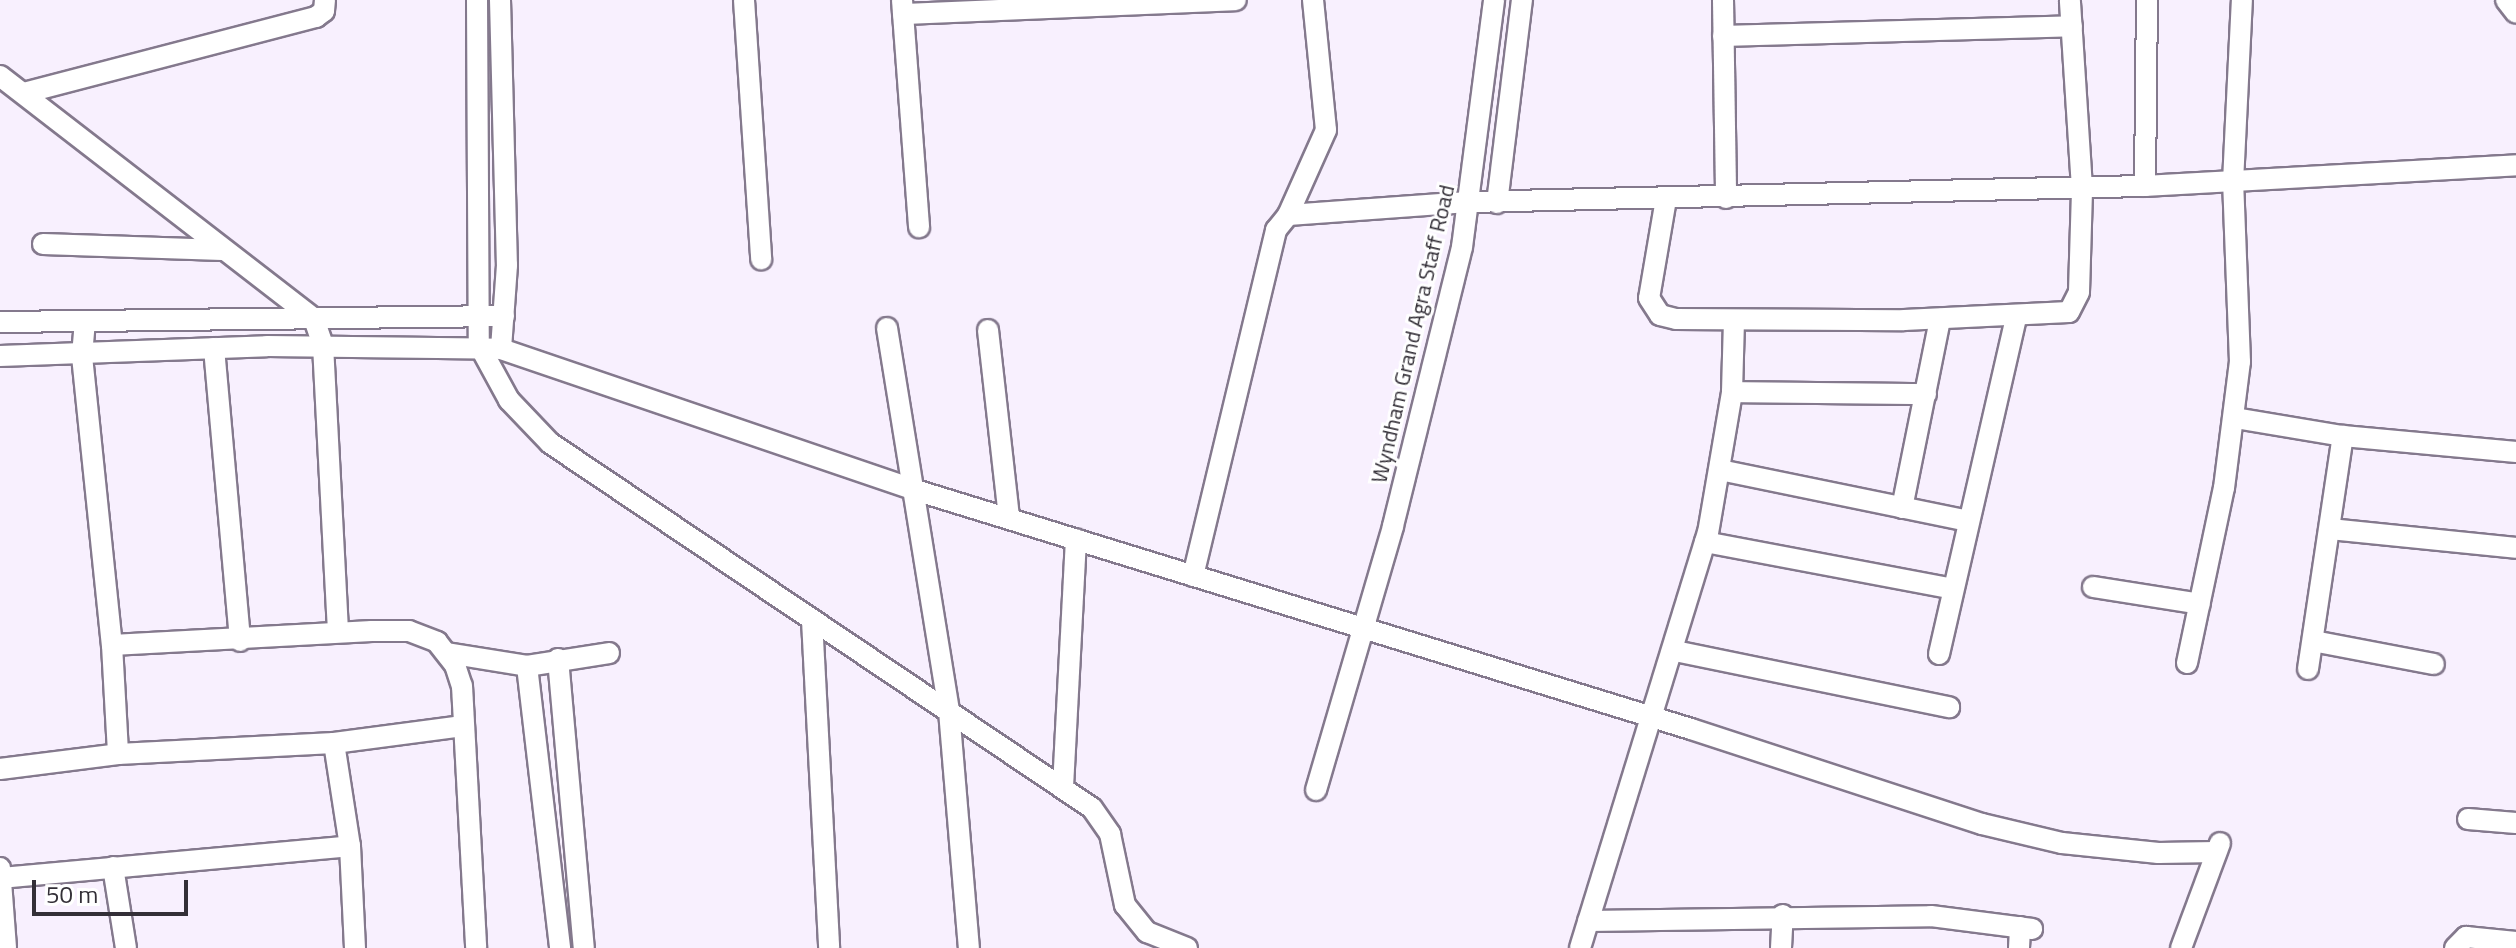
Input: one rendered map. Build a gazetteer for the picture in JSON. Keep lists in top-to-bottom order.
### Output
{
  "streets": {
    "street": ["Wyndham Grand Agra Staff Road"]
  },
  "scale_bar": "50 m"
}
